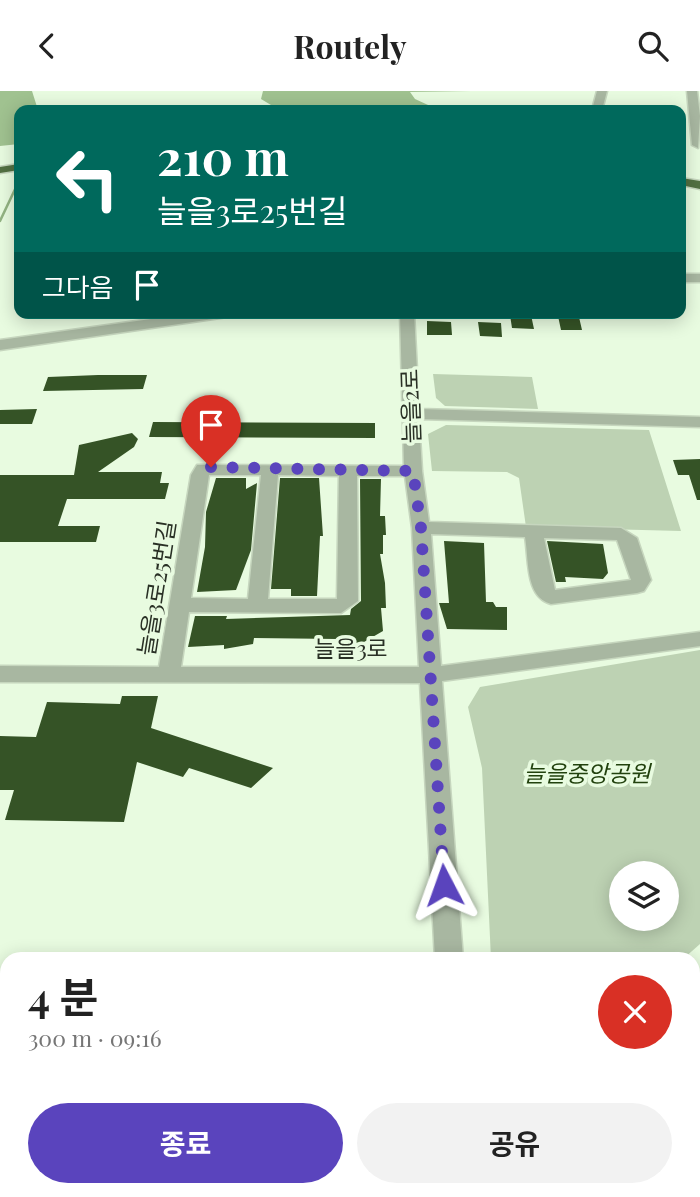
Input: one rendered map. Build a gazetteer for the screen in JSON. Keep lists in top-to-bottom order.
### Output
{
  "streets": {
    "street": ["늘을2로", "늘을3로25번길", "늘을3로"]
  },
  "crossings": [
    ["늘을2로", "늘을3로25번길"],
    ["늘을2로", "늘을3로"],
    ["늘을3로25번길", "늘을3로"]
  ],
  "parks": ["늘을중앙공원"],
  "page": {
    "header": "Routely",
    "turn": ["210 m", "늘을3로25번길"],
    "then": "그다음",
    "heading": ["4 분", "300 m · 09:16"],
    "buttons": ["종료", "공유"]
  }
}
